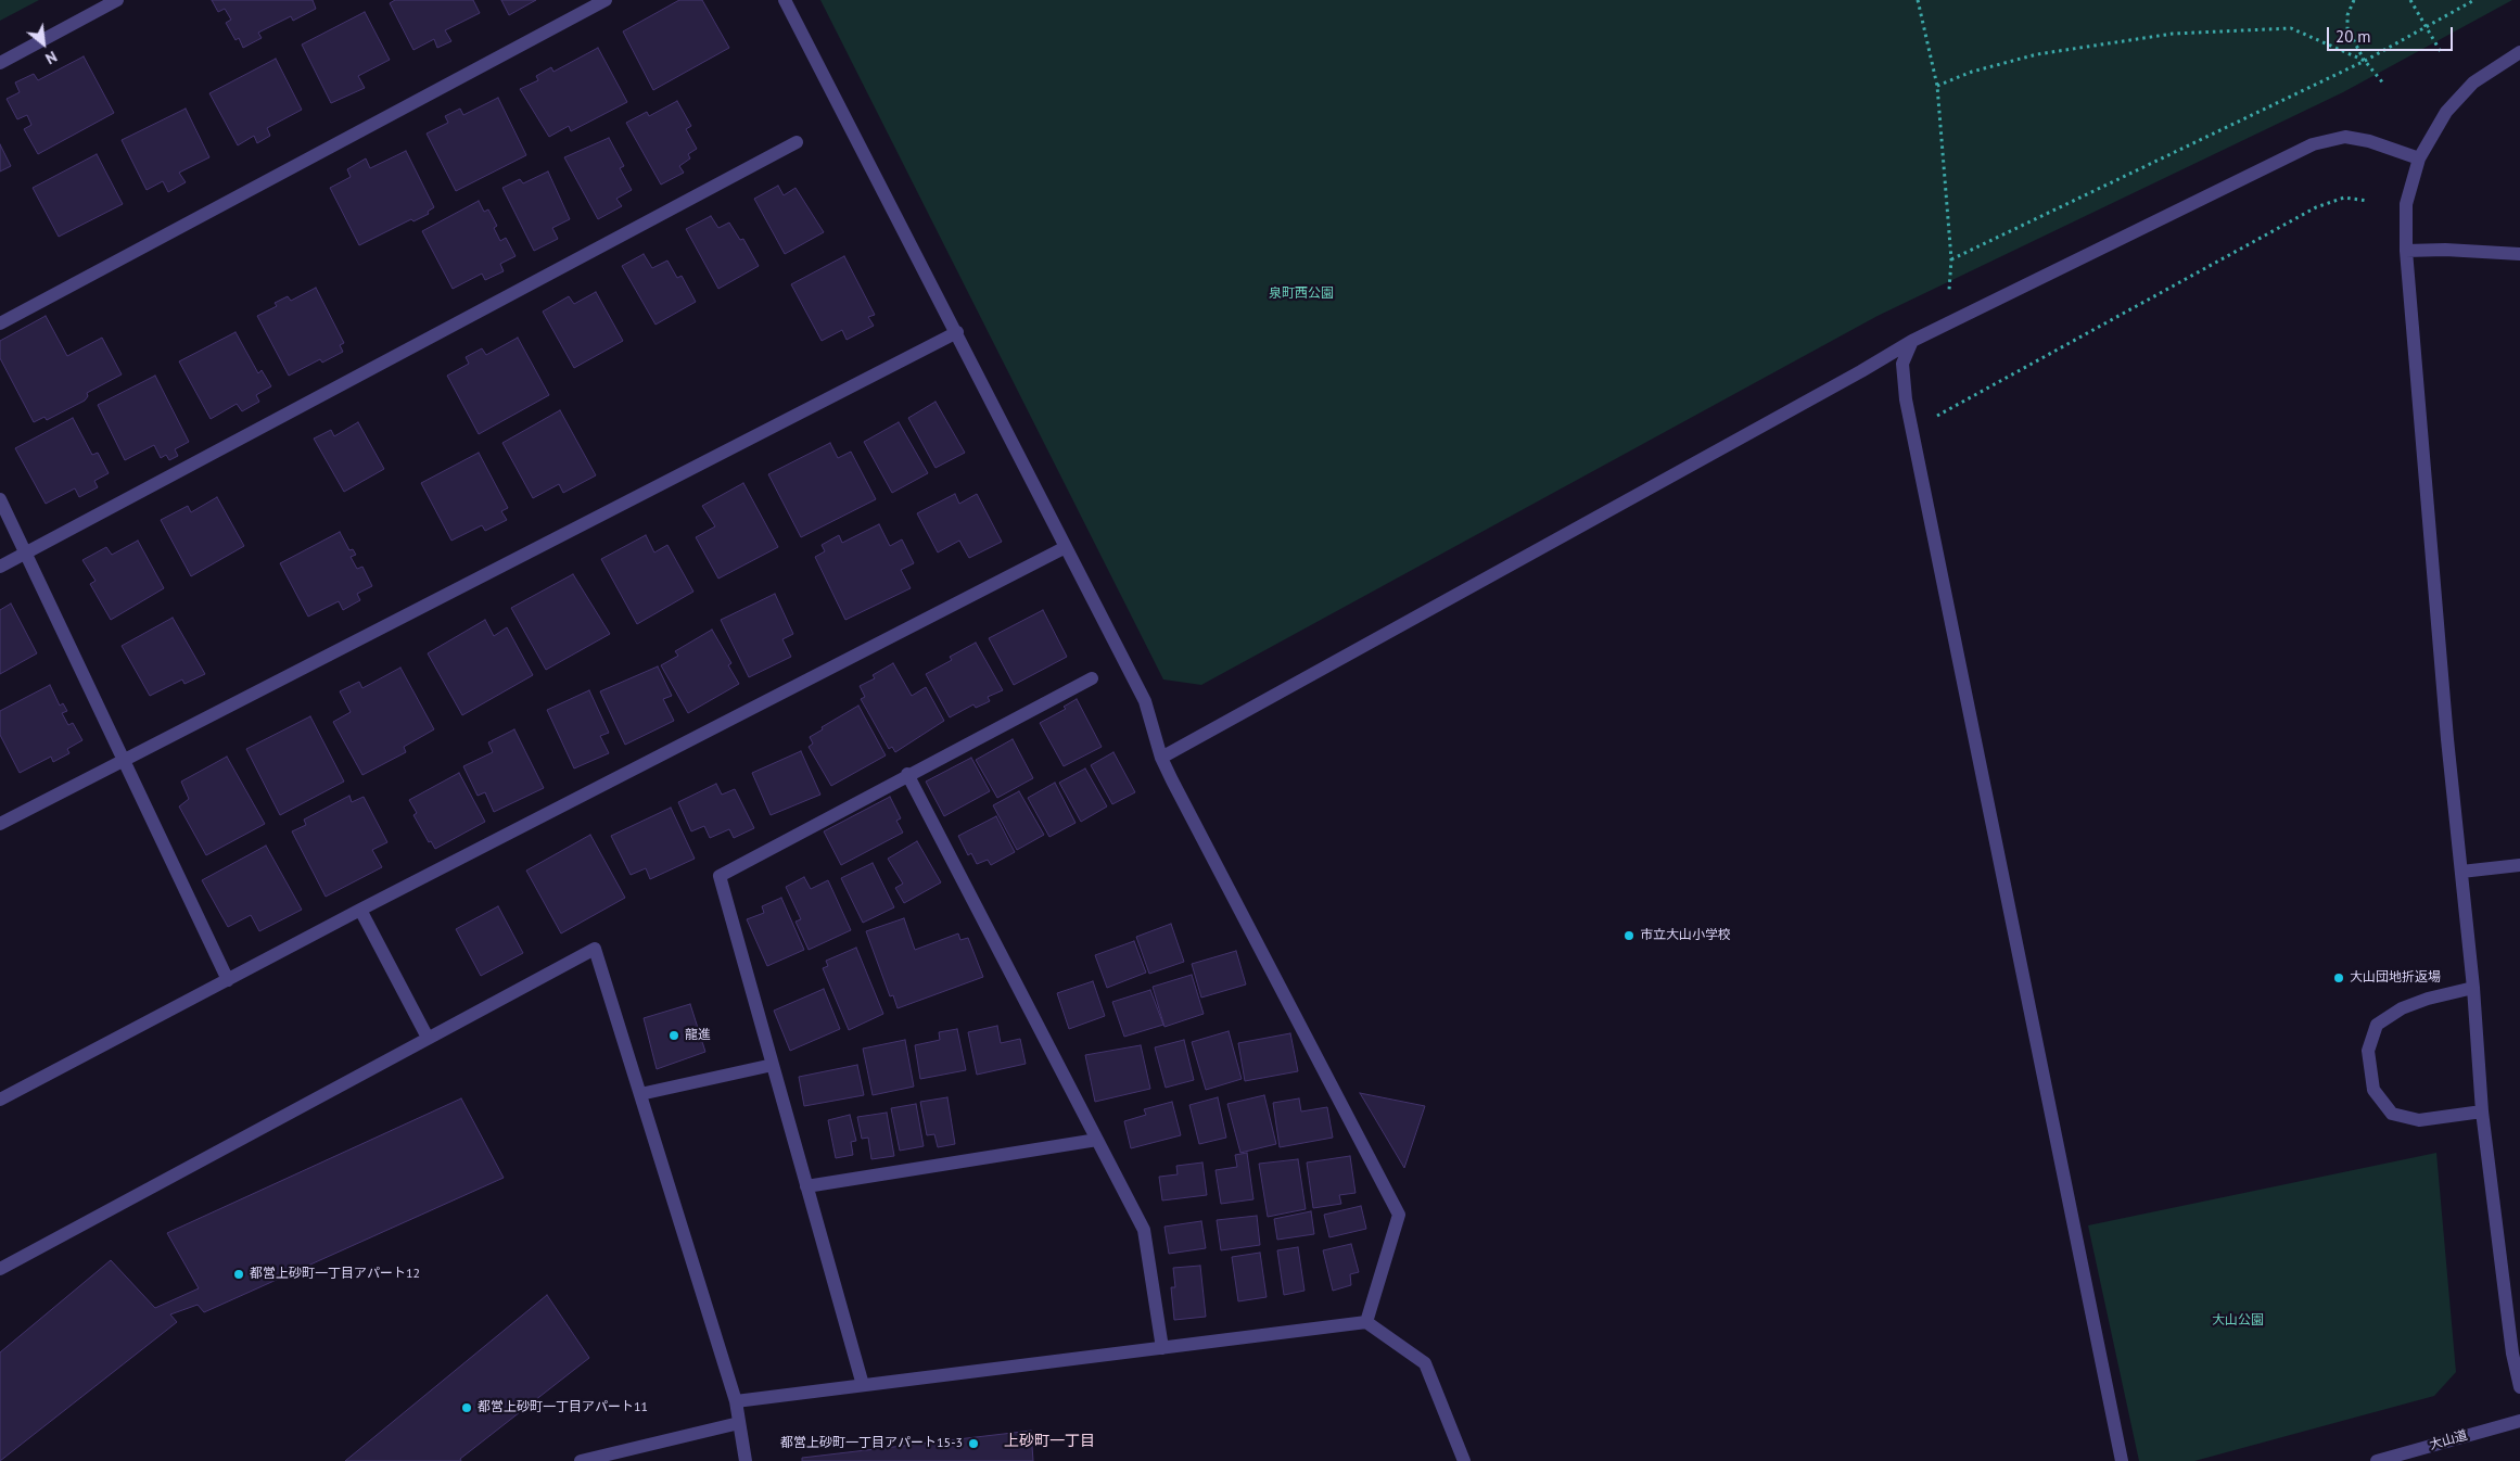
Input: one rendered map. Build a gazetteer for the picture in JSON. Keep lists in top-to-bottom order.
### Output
{
  "streets": {
    "street": ["大山道"]
  },
  "districts": ["上砂町一丁目"],
  "parks": ["泉町西公園", "大山公園"],
  "places": [
    "市立大山小学校",
    "大山団地折返場",
    "龍進",
    "都営上砂町一丁目アパート12",
    "都営上砂町一丁目アパート11",
    "都営上砂町一丁目アパート15-3"
  ],
  "scale_bar": "20 m",
  "north": "bottom right"
}
